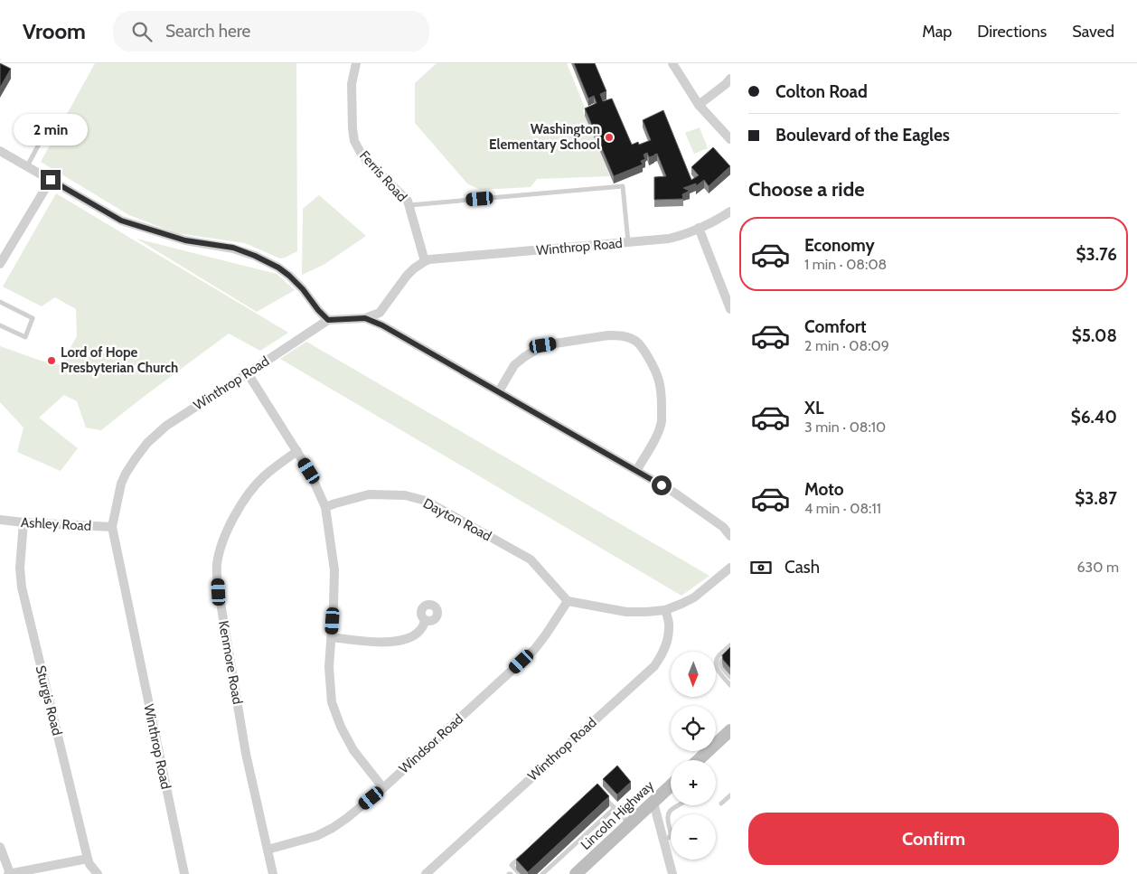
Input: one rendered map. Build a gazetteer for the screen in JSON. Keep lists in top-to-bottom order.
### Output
{
  "streets": {
    "main road": ["Lincoln Highway"],
    "street": [
      "Ferris Road",
      "Winthrop Road",
      "Dayton Road",
      "Ashley Road",
      "Kenmore Road",
      "Sturgis Road",
      "Windsor Road"
    ]
  },
  "crossings": [
    ["Ferris Road", "Winthrop Road"],
    ["Winthrop Road", "Ashley Road"],
    ["Dayton Road", "Windsor Road"],
    ["Ashley Road", "Sturgis Road"],
    ["Kenmore Road", "Windsor Road"]
  ],
  "places": ["Washington Elementary School", "Lord of Hope Presbyterian Church"],
  "north": "bottom",
  "page": {
    "header": "Vroom",
    "search": "Search here",
    "nav": ["Map", "Directions", "Saved"],
    "banner": ["Colton Road", "Boulevard of the Eagles"],
    "bubble": "2 min",
    "heading": "Choose a ride",
    "list": [
      {
        "name": "Economy",
        "note": "1 min · 08:08",
        "value": "$3.76"
      },
      {
        "name": "Comfort",
        "note": "2 min · 08:09",
        "value": "$5.08"
      },
      {
        "name": "XL",
        "note": "3 min · 08:10",
        "value": "$6.40"
      },
      {
        "name": "Moto",
        "note": "4 min · 08:11",
        "value": "$3.87"
      }
    ],
    "pay": ["Cash", "630 m"],
    "map_buttons": ["+", "−"],
    "buttons": "Confirm"
  }
}
